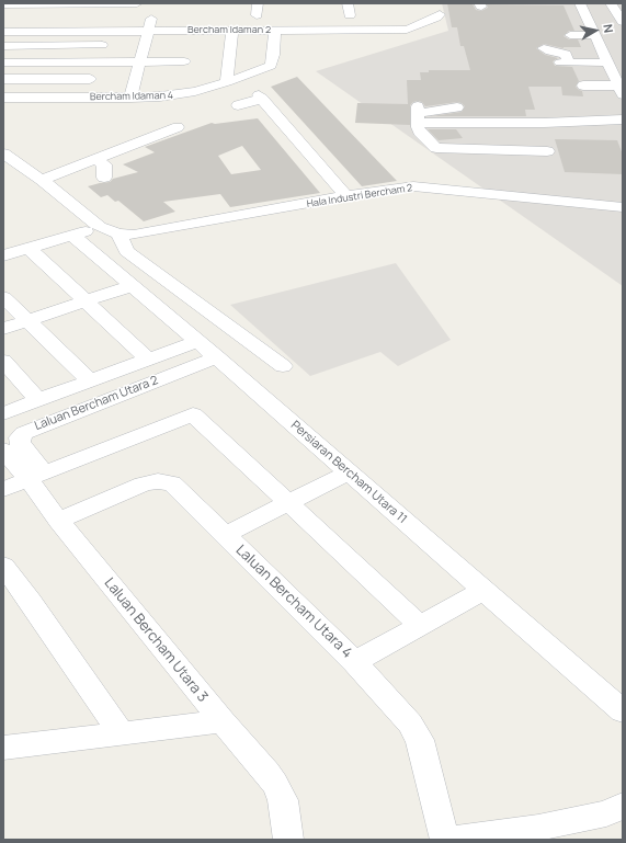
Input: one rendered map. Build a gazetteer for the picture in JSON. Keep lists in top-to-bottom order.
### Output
{
  "streets": {
    "street": [
      "Bercham Idaman 2",
      "Bercham Idaman 4",
      "Hala Industri Bercham 2",
      "Laluan Bercham Utara 2",
      "Persiaran Bercham Utara 11",
      "Laluan Bercham Utara 4",
      "Laluan Bercham Utara 3"
    ]
  },
  "crossings": [
    ["Bercham Idaman 2", "Bercham Idaman 4"],
    ["Laluan Bercham Utara 2", "Persiaran Bercham Utara 11"],
    ["Laluan Bercham Utara 2", "Laluan Bercham Utara 3"],
    ["Laluan Bercham Utara 4", "Laluan Bercham Utara 3"]
  ],
  "north": "right"
}
